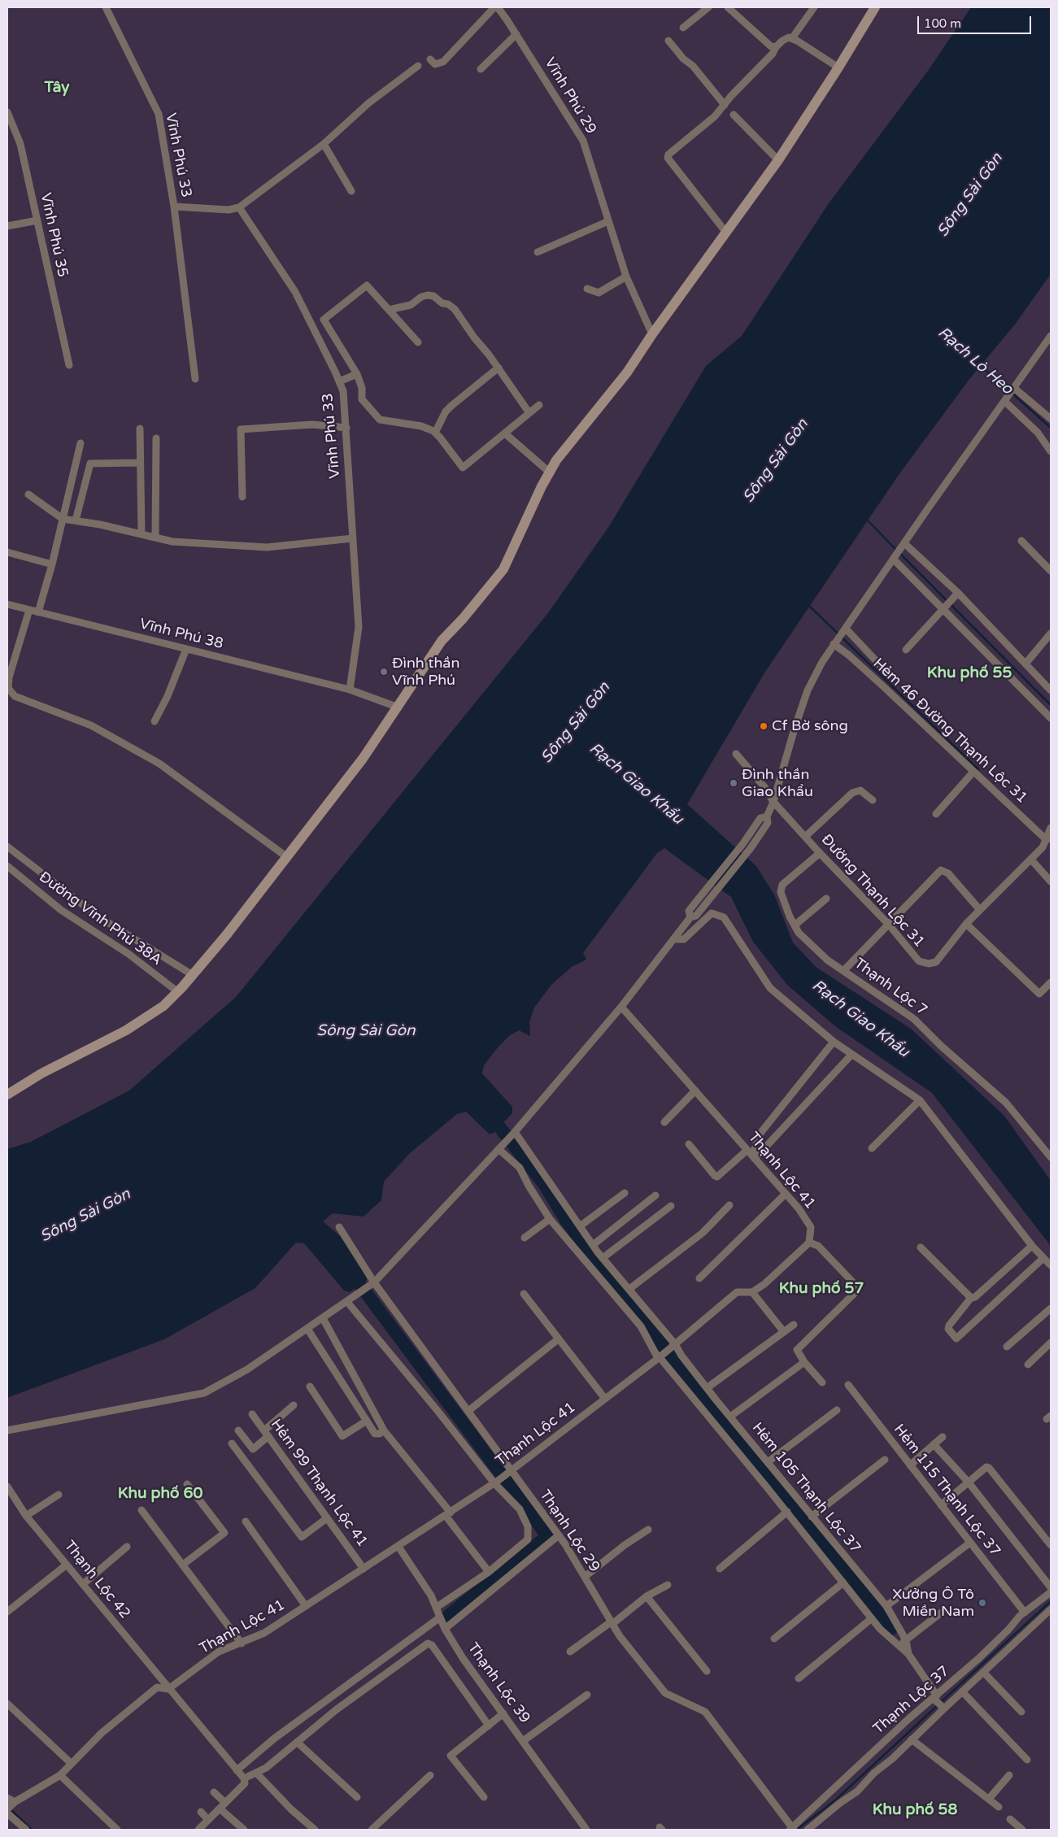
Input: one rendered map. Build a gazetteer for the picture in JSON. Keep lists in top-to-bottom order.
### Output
{
  "streets": {
    "street": [
      "Vĩnh Phú 29",
      "Vĩnh Phú 33",
      "Vĩnh Phú 35",
      "Vĩnh Phú 38",
      "Hẻm 46 Đường Thạnh Lộc 31",
      "Đường Thạnh Lộc 31",
      "Đường Vĩnh Phú 38A",
      "Thạnh Lộc 7",
      "Thạnh Lộc 41",
      "Hẻm 99 Thạnh Lộc 41",
      "Hẻm 105 Thạnh Lộc 37",
      "Hẻm 115 Thạnh Lộc 37",
      "Thạnh Lộc 29",
      "Thạnh Lộc 42",
      "Thạnh Lộc 39",
      "Thạnh Lộc 37"
    ]
  },
  "crossings": [
    ["Vĩnh Phú 33", "Vĩnh Phú 38"],
    ["Hẻm 46 Đường Thạnh Lộc 31", "Đường Thạnh Lộc 31"],
    ["Đường Thạnh Lộc 31", "Thạnh Lộc 7"],
    ["Thạnh Lộc 41", "Hẻm 99 Thạnh Lộc 41"],
    ["Thạnh Lộc 41", "Hẻm 105 Thạnh Lộc 37"],
    ["Thạnh Lộc 41", "Thạnh Lộc 29"],
    ["Thạnh Lộc 41", "Thạnh Lộc 42"],
    ["Thạnh Lộc 41", "Thạnh Lộc 39"],
    ["Hẻm 115 Thạnh Lộc 37", "Thạnh Lộc 37"],
    ["Thạnh Lộc 29", "Thạnh Lộc 37"]
  ],
  "districts": [
    "Tây",
    "Khu phố 55",
    "Khu phố 57",
    "Khu phố 60",
    "Khu phố 58"
  ],
  "water": ["Sông Sài Gòn", "Rạch Lò Heo", "Rạch Giao Khẩu"],
  "places": [
    "Đình thần Vĩnh Phú",
    "Cf Bờ sông",
    "Đình thần Giao Khẩu",
    "Xưởng Ô Tô Miền Nam"
  ],
  "scale_bar": "100 m"
}
